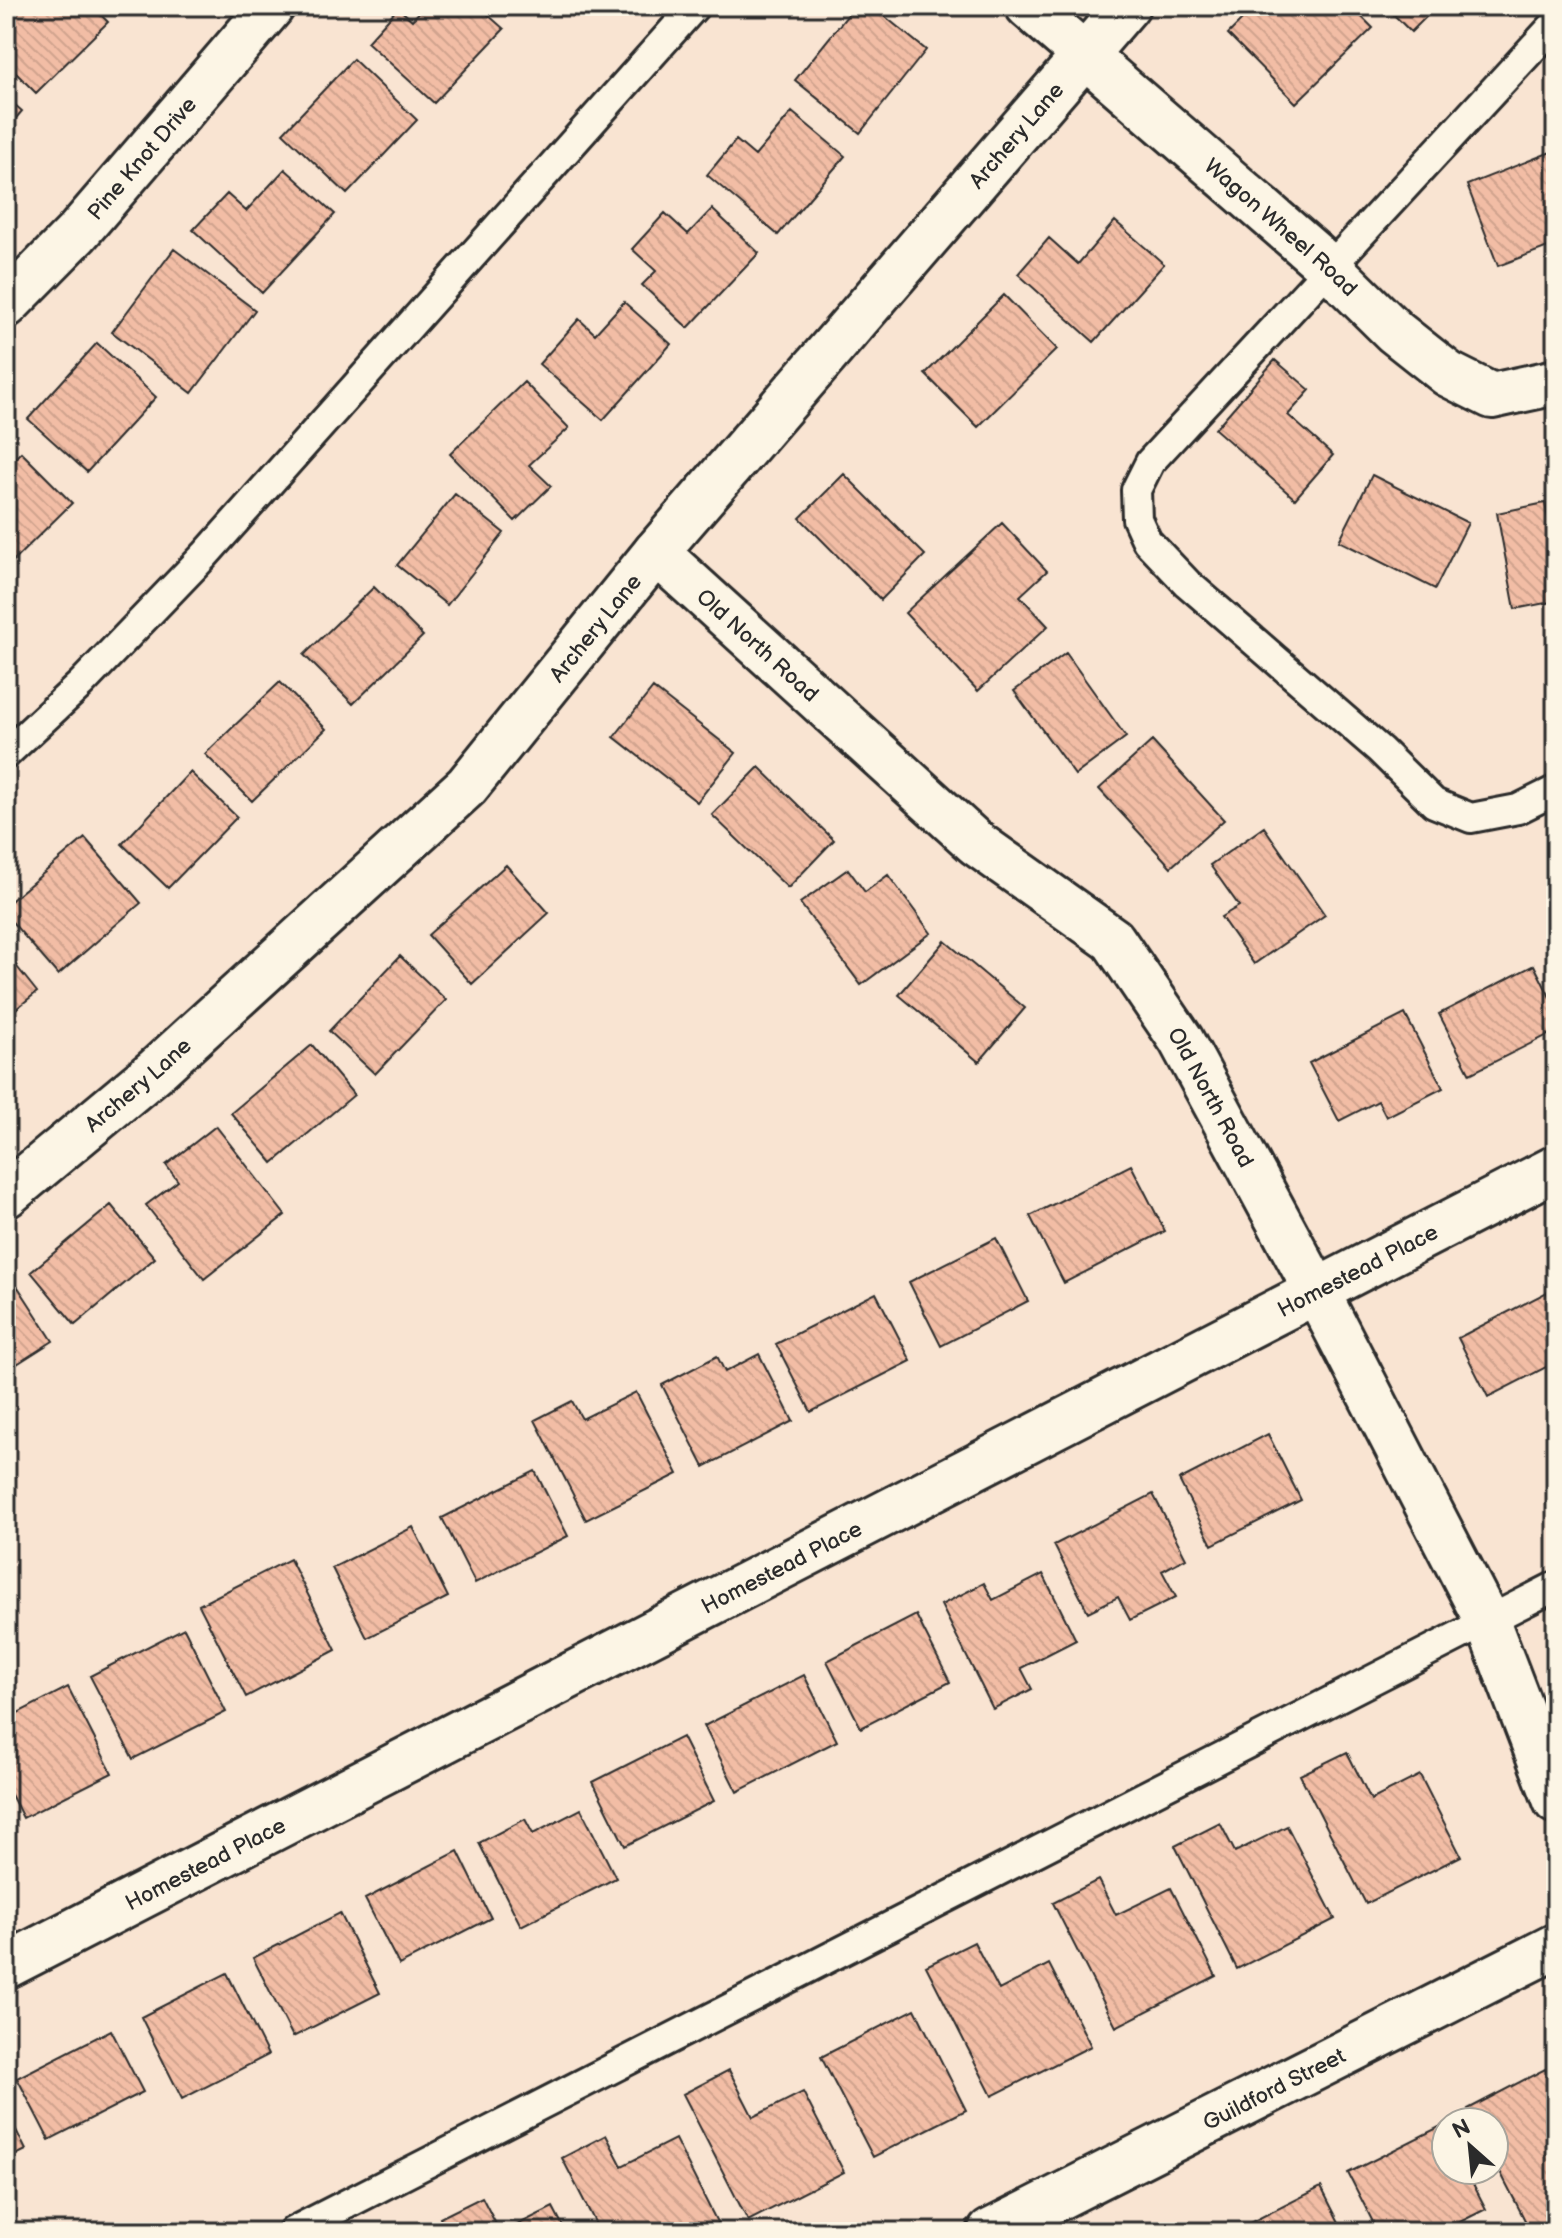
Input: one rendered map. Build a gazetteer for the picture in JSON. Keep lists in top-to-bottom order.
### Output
{
  "streets": {
    "street": [
      "Archery Lane",
      "Pine Knot Drive",
      "Wagon Wheel Road",
      "Old North Road",
      "Homestead Place",
      "Guildford Street"
    ]
  },
  "crossings": [
    ["Archery Lane", "Wagon Wheel Road"],
    ["Archery Lane", "Old North Road"],
    ["Old North Road", "Homestead Place"]
  ],
  "north": "top left"
}
